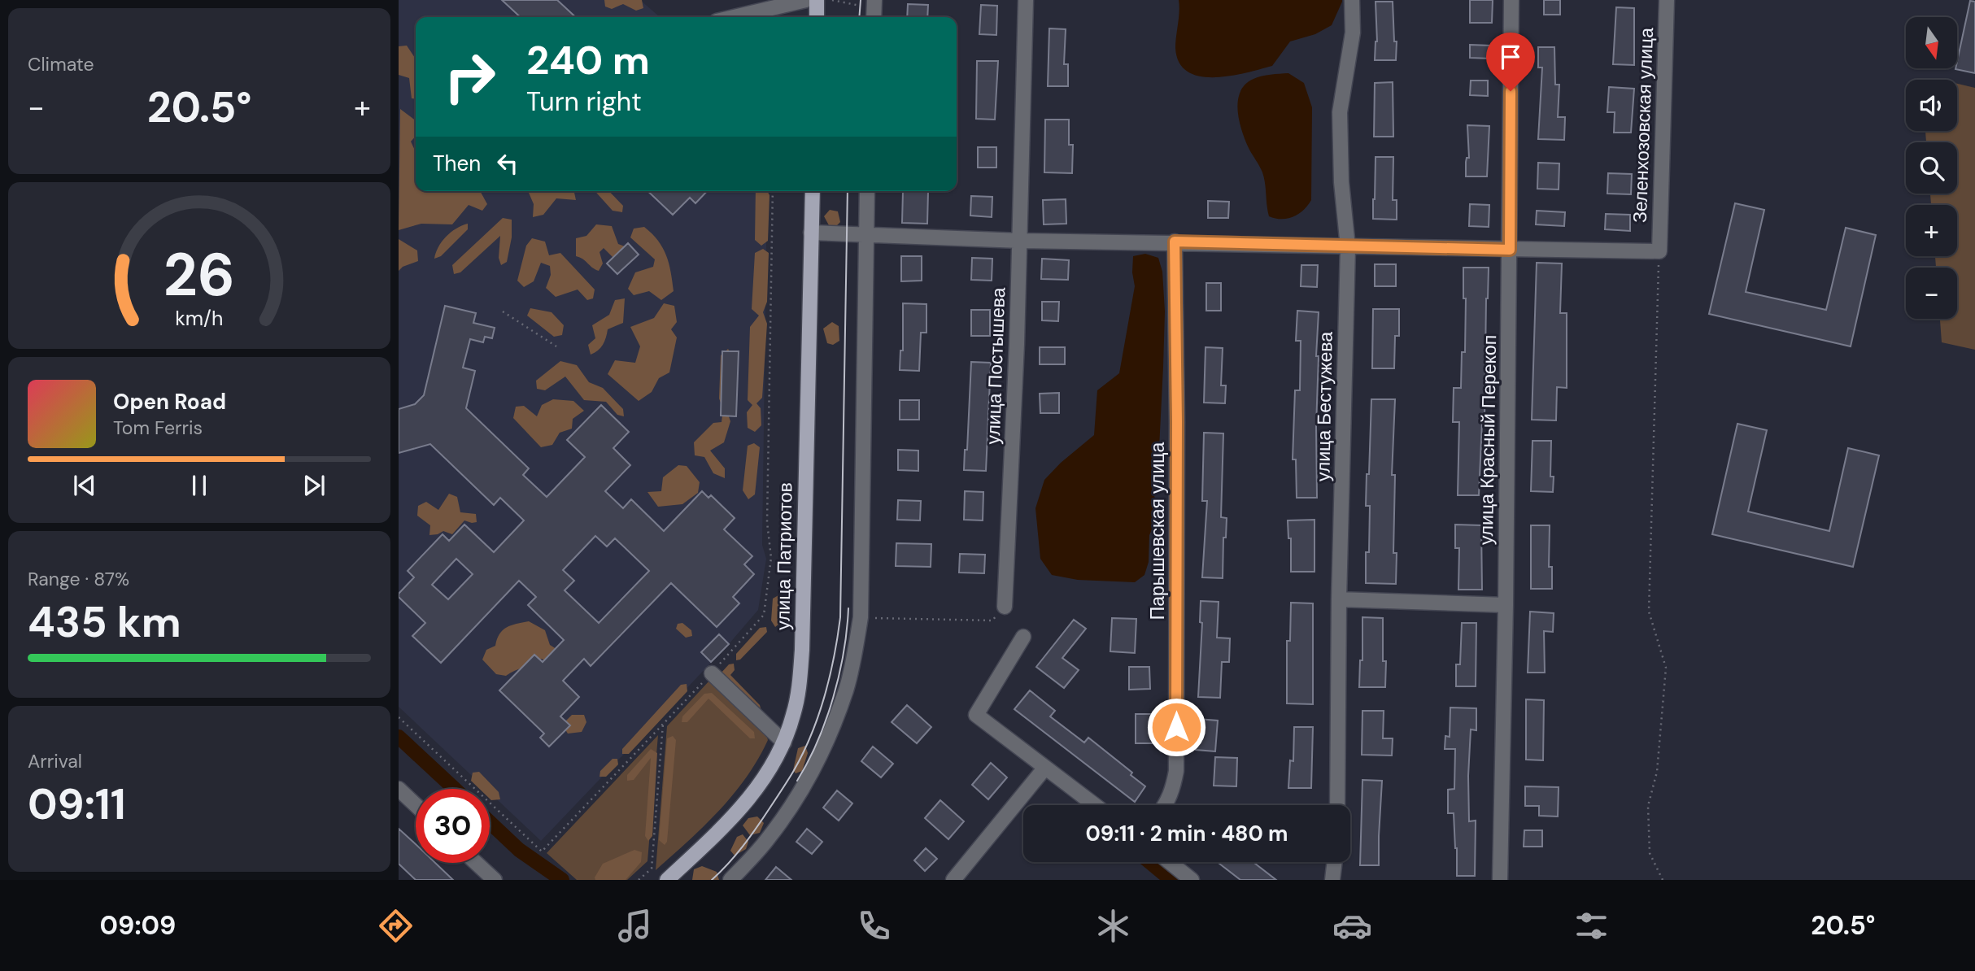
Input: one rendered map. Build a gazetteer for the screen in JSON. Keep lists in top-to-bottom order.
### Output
{
  "streets": {
    "main road": ["улица Патриотов"],
    "street": [
      "Зеленхозовская улица",
      "улица Постышева",
      "улица Бестужева",
      "улица Красный Перекоп",
      "Парышевская улица"
    ]
  },
  "north": "bottom",
  "page": {
    "tile": [
      "Climate",
      ["Range · 87%", "435 km"],
      ["Arrival", "09:11"]
    ],
    "map_buttons": ["+", "−"],
    "turn": ["240 m", "Turn right"],
    "heat": ["−", "20.5°", "+"],
    "then": "Then",
    "song": ["Open Road", "Tom Ferris"],
    "limit": "30",
    "trip": "09:11 · 2 min · 480 m",
    "tabs": ["09:09", "20.5°"],
    "gauge": ["26", "km/h"]
  }
}
